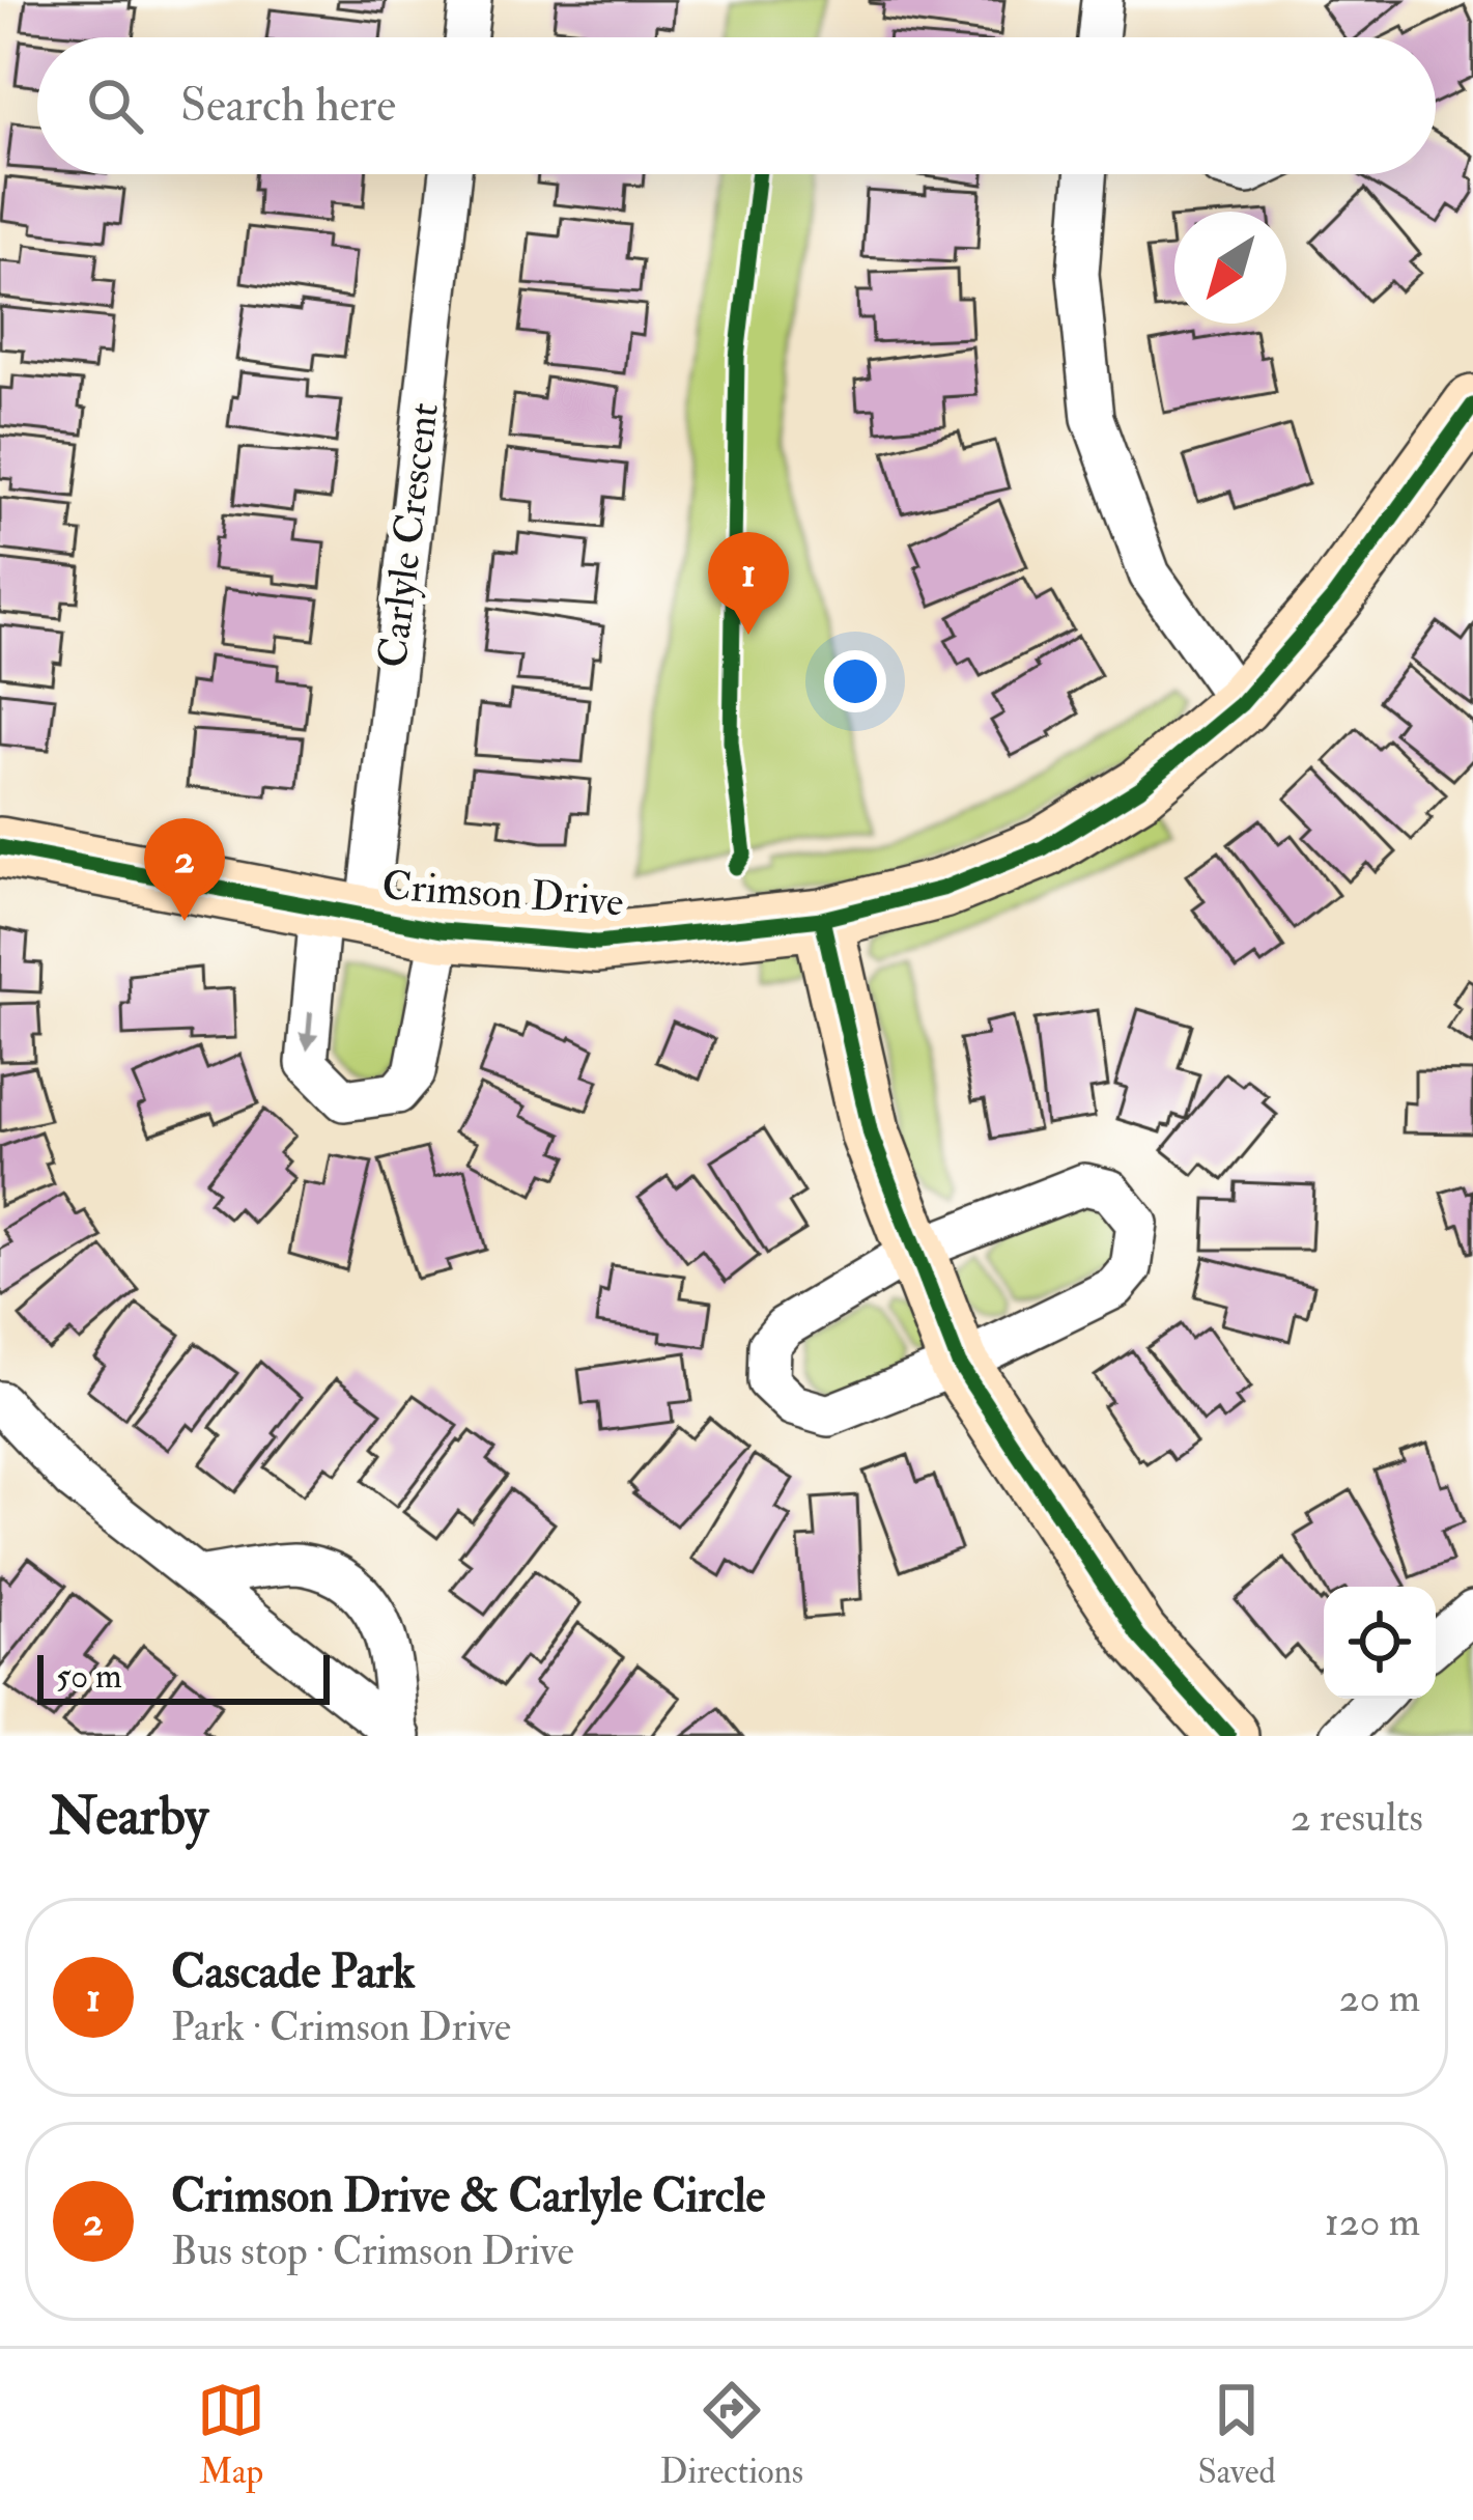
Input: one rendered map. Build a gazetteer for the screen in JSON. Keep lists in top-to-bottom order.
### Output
{
  "streets": {
    "street": ["Carlyle Crescent", "Crimson Drive"]
  },
  "crossings": [
    ["Carlyle Crescent", "Crimson Drive"]
  ],
  "scale_bar": "50 m",
  "north": "bottom left",
  "page": {
    "search": "Search here",
    "pins": ["1", "2"],
    "scale": "50 m",
    "heading": ["Nearby", "2 results"],
    "list": [
      {
        "mark": "1",
        "name": "Cascade Park",
        "note": "Park · Crimson Drive",
        "value": "20 m"
      },
      {
        "mark": "2",
        "name": "Crimson Drive & Carlyle Circle",
        "note": "Bus stop · Crimson Drive",
        "value": "120 m"
      }
    ],
    "nav": ["Map", "Directions", "Saved"]
  }
}
